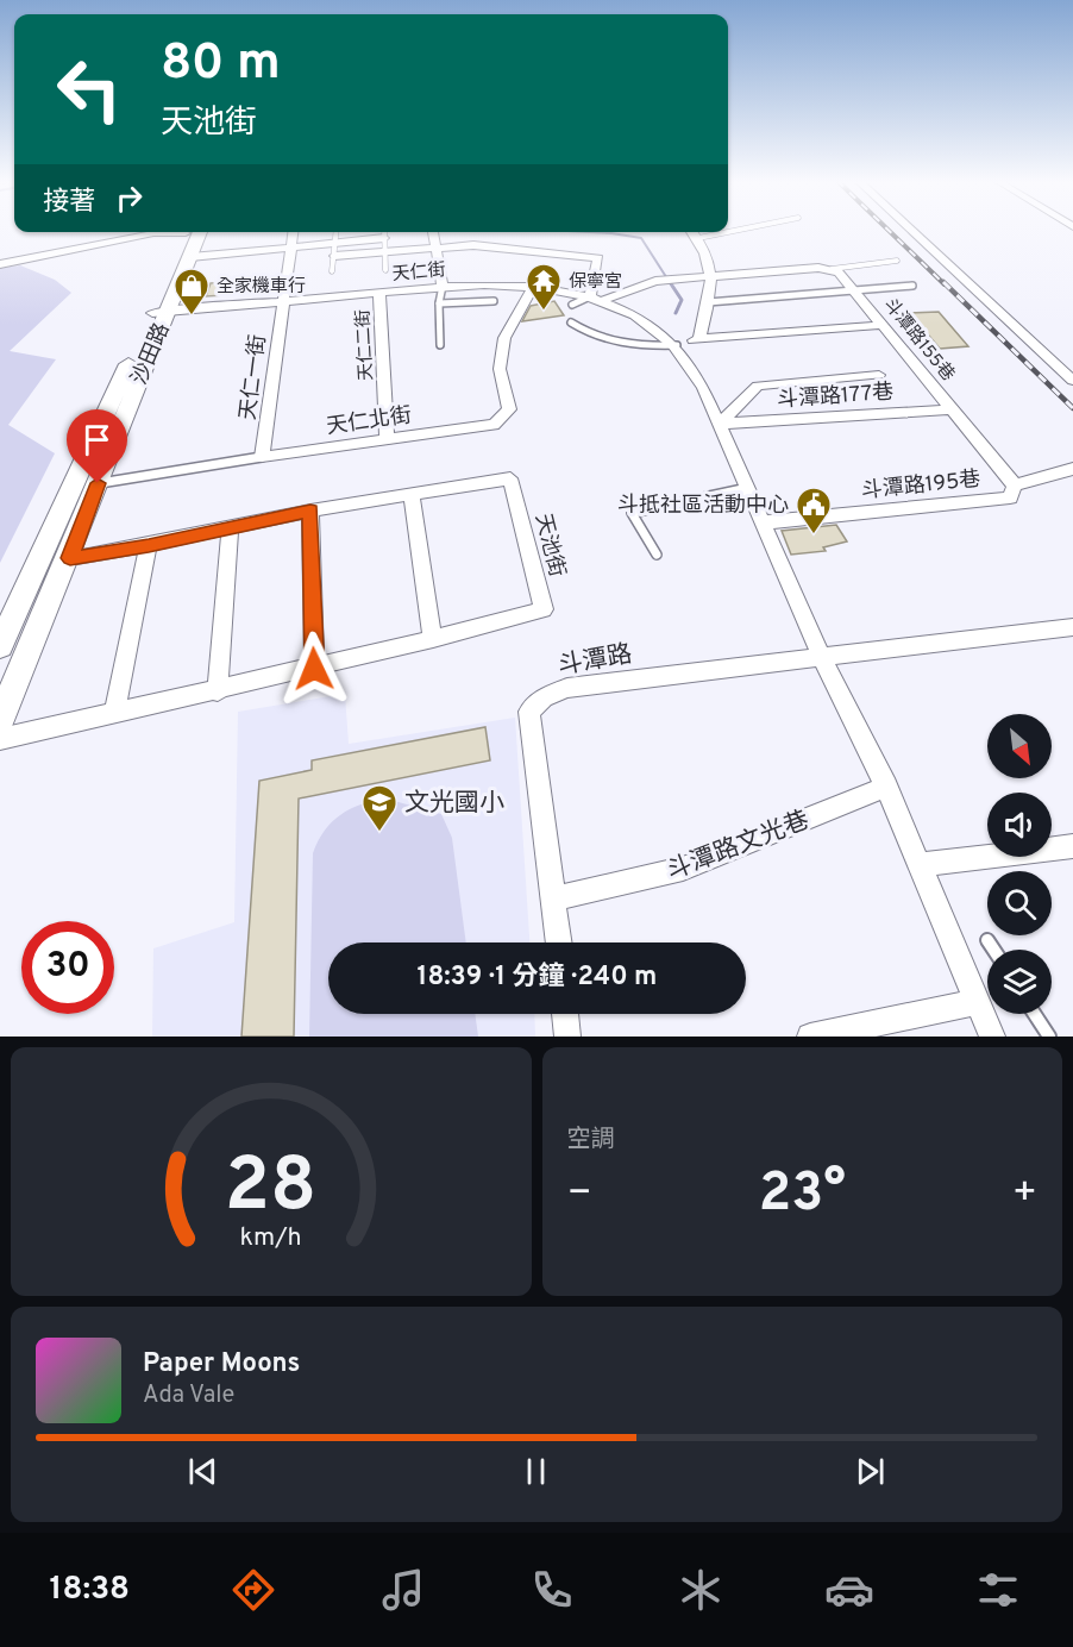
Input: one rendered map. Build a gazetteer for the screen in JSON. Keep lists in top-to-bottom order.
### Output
{
  "streets": {
    "street": [
      "天仁街",
      "斗潭路155巷",
      "天仁二街",
      "沙田路",
      "天仁一街",
      "斗潭路177巷",
      "天仁北街",
      "斗潭路195巷",
      "天池街",
      "斗潭路",
      "斗潭路文光巷"
    ]
  },
  "crossings": [
    ["天仁街", "天仁二街"],
    ["天仁街", "沙田路"],
    ["天仁街", "天仁一街"],
    ["天仁街", "天仁北街"],
    ["斗潭路155巷", "斗潭路177巷"],
    ["斗潭路155巷", "斗潭路195巷"],
    ["天仁二街", "天仁北街"],
    ["沙田路", "天仁北街"],
    ["沙田路", "天池街"],
    ["天仁一街", "天仁北街"],
    ["斗潭路", "斗潭路文光巷"]
  ],
  "places": {
    "temple": ["保寧宮"],
    "shop": ["全家機車行"],
    "public building": ["斗抵社區活動中心"],
    "school or university": ["文光國小"]
  },
  "north": "bottom right",
  "page": {
    "turn": ["80 m", "天池街"],
    "then": "接著",
    "limit": "30",
    "trip": "18:39 · 1 分鐘 · 240 m",
    "tile": "空調",
    "heat": ["−", "23°", "+"],
    "song": ["Paper Moons", "Ada Vale"],
    "tabs": "18:38",
    "gauge": ["28", "km/h"]
  }
}
